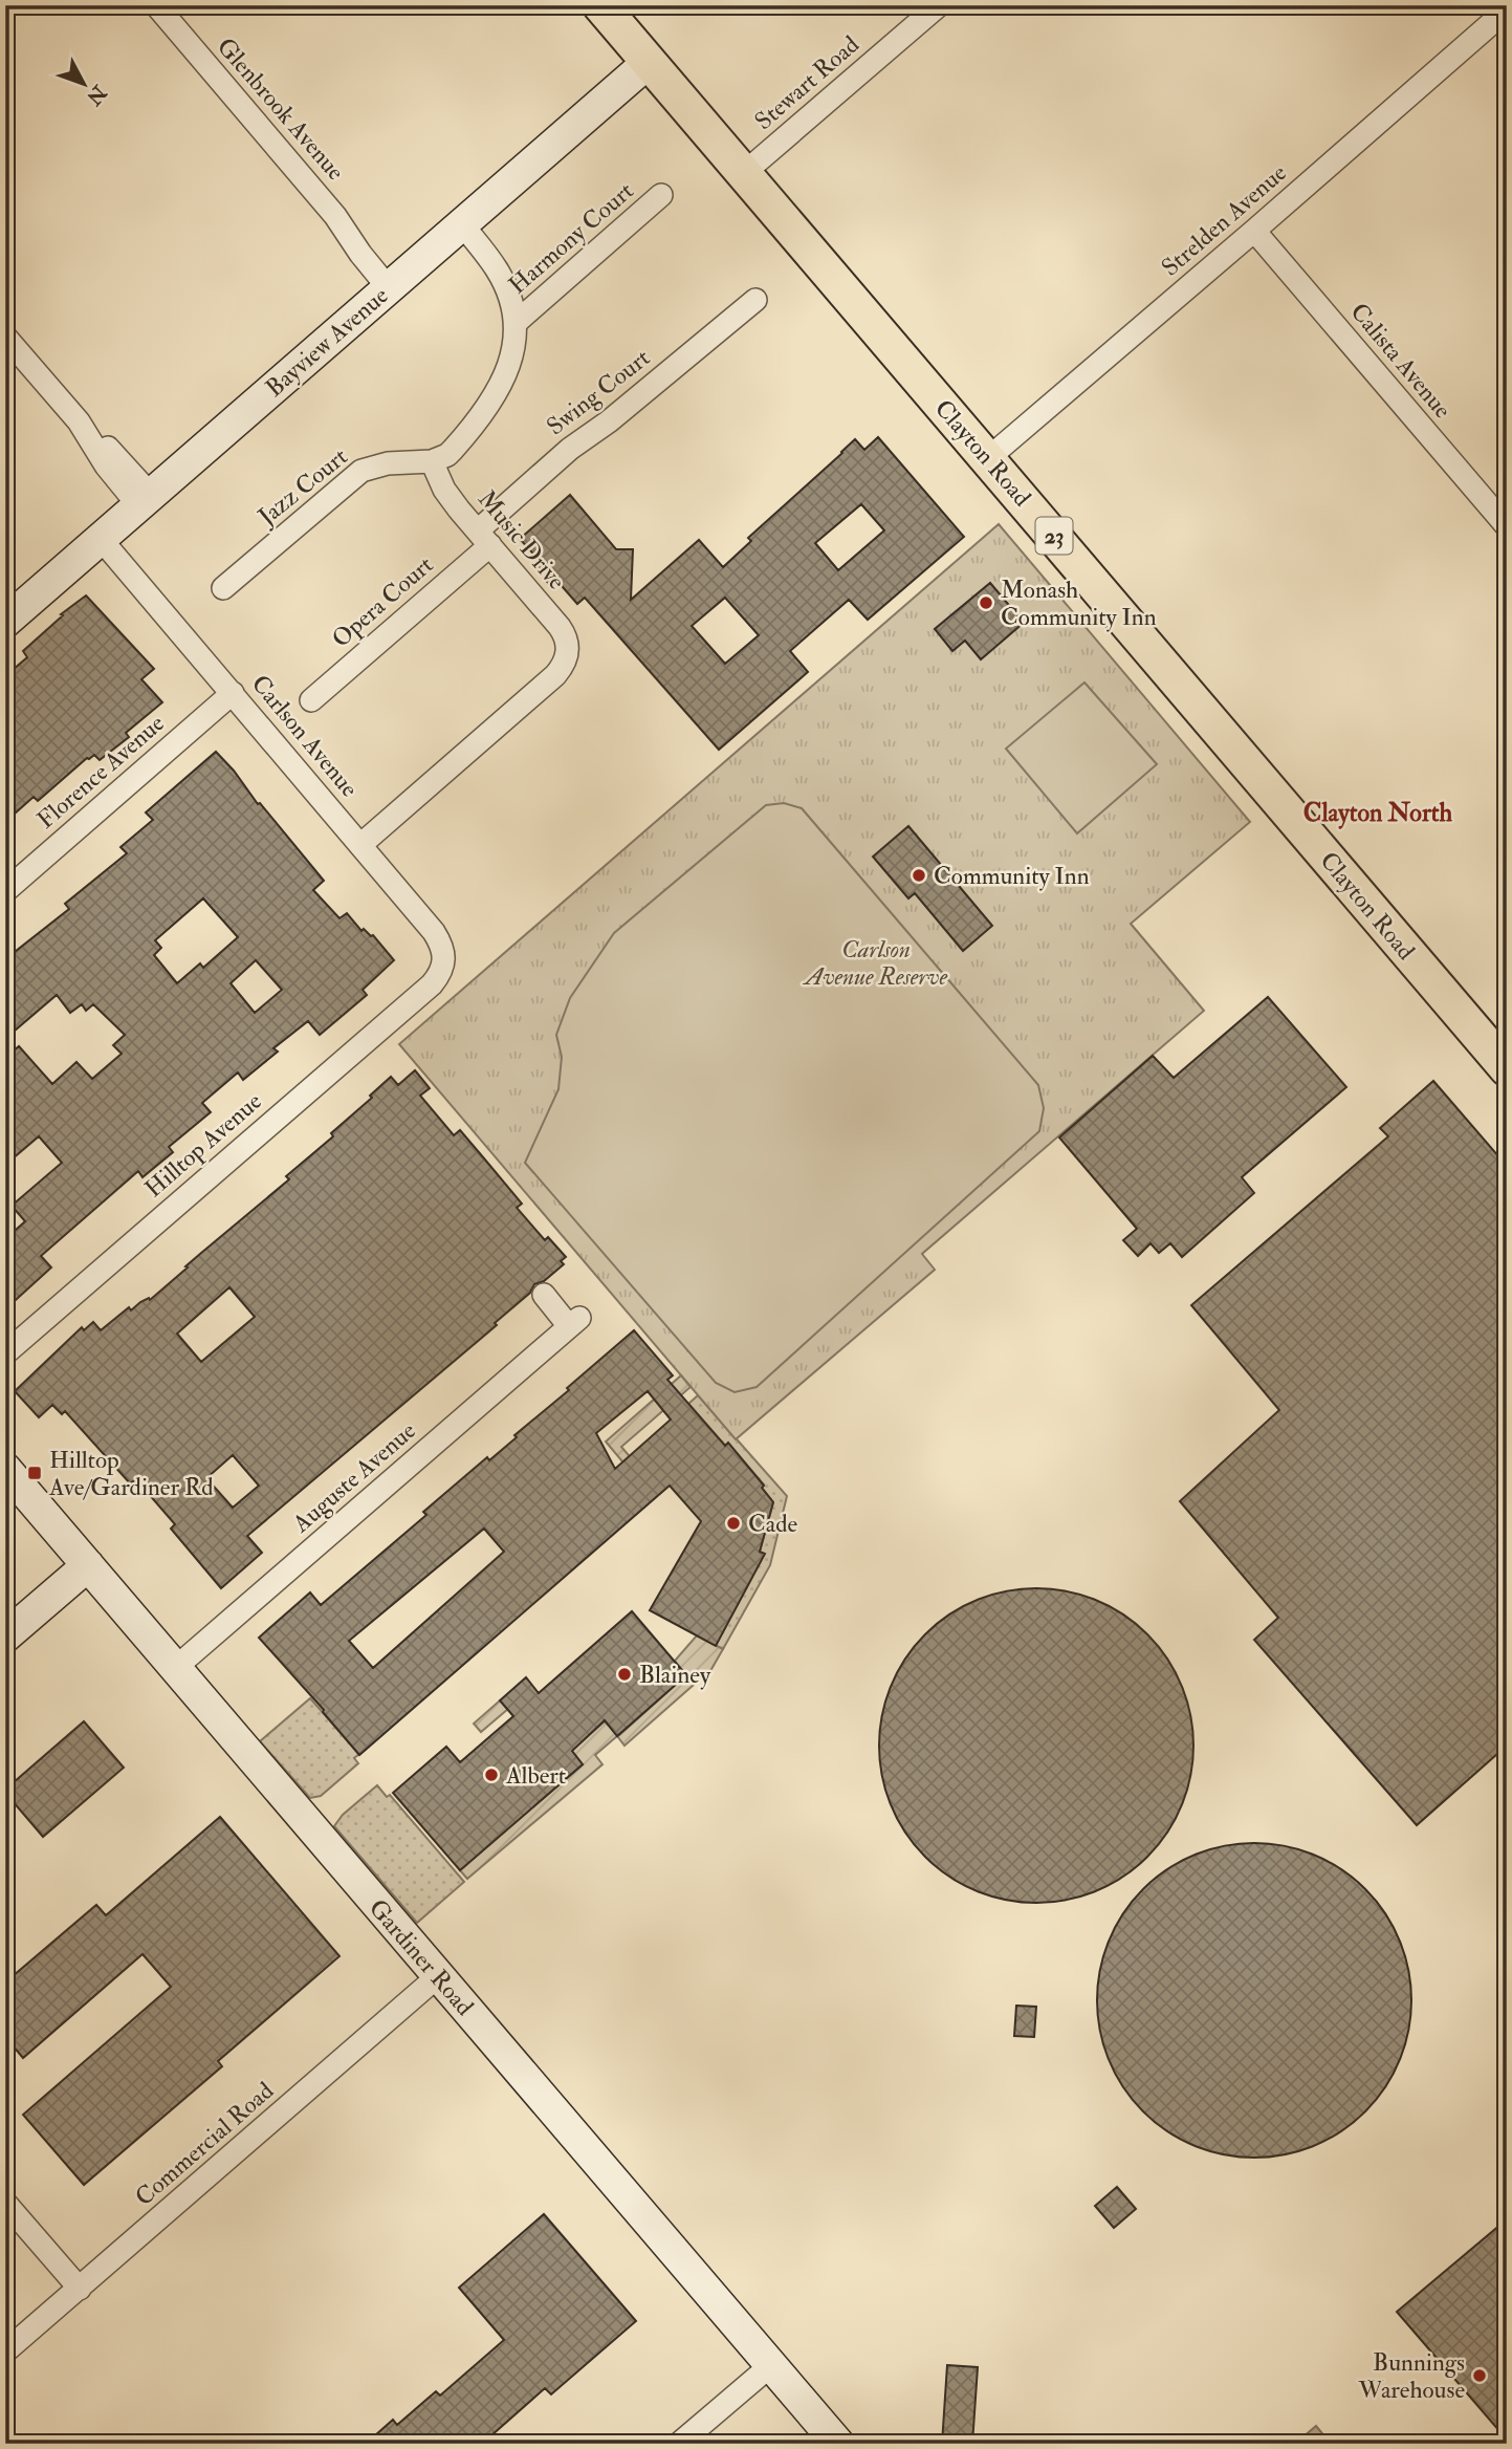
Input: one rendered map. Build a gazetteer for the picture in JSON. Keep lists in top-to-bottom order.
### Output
{
  "streets": {
    "main road": ["Clayton Road", "23"],
    "street": [
      "Stewart Road",
      "Glenbrook Avenue",
      "Strelden Avenue",
      "Harmony Court",
      "Bayview Avenue",
      "Calista Avenue",
      "Swing Court",
      "Jazz Court",
      "Music Drive",
      "Opera Court",
      "Carlson Avenue",
      "Florence Avenue",
      "Hilltop Avenue",
      "Auguste Avenue",
      "Gardiner Road",
      "Commercial Road"
    ]
  },
  "crossings": [
    ["Stewart Road", "Clayton Road"],
    ["Glenbrook Avenue", "Bayview Avenue"],
    ["Strelden Avenue", "Calista Avenue"],
    ["Strelden Avenue", "Clayton Road"],
    ["Bayview Avenue", "Clayton Road"],
    ["Bayview Avenue", "Carlson Avenue"],
    ["Swing Court", "Music Drive"],
    ["Swing Court", "Opera Court"],
    ["Jazz Court", "Music Drive"],
    ["Music Drive", "Opera Court"],
    ["Music Drive", "Carlson Avenue"],
    ["Carlson Avenue", "Florence Avenue"],
    ["Carlson Avenue", "Hilltop Avenue"],
    ["Auguste Avenue", "Gardiner Road"],
    ["Gardiner Road", "Commercial Road"]
  ],
  "districts": ["Clayton North"],
  "parks": ["Carlson Avenue Reserve"],
  "places": {
    "other": [
      "Monash Community Inn",
      "Community Inn",
      "Cade",
      "Blainey",
      "Albert",
      "Bunnings Warehouse"
    ],
    "transit": ["Hilltop Ave/Gardiner Rd"]
  },
  "north": "bottom right"
}
